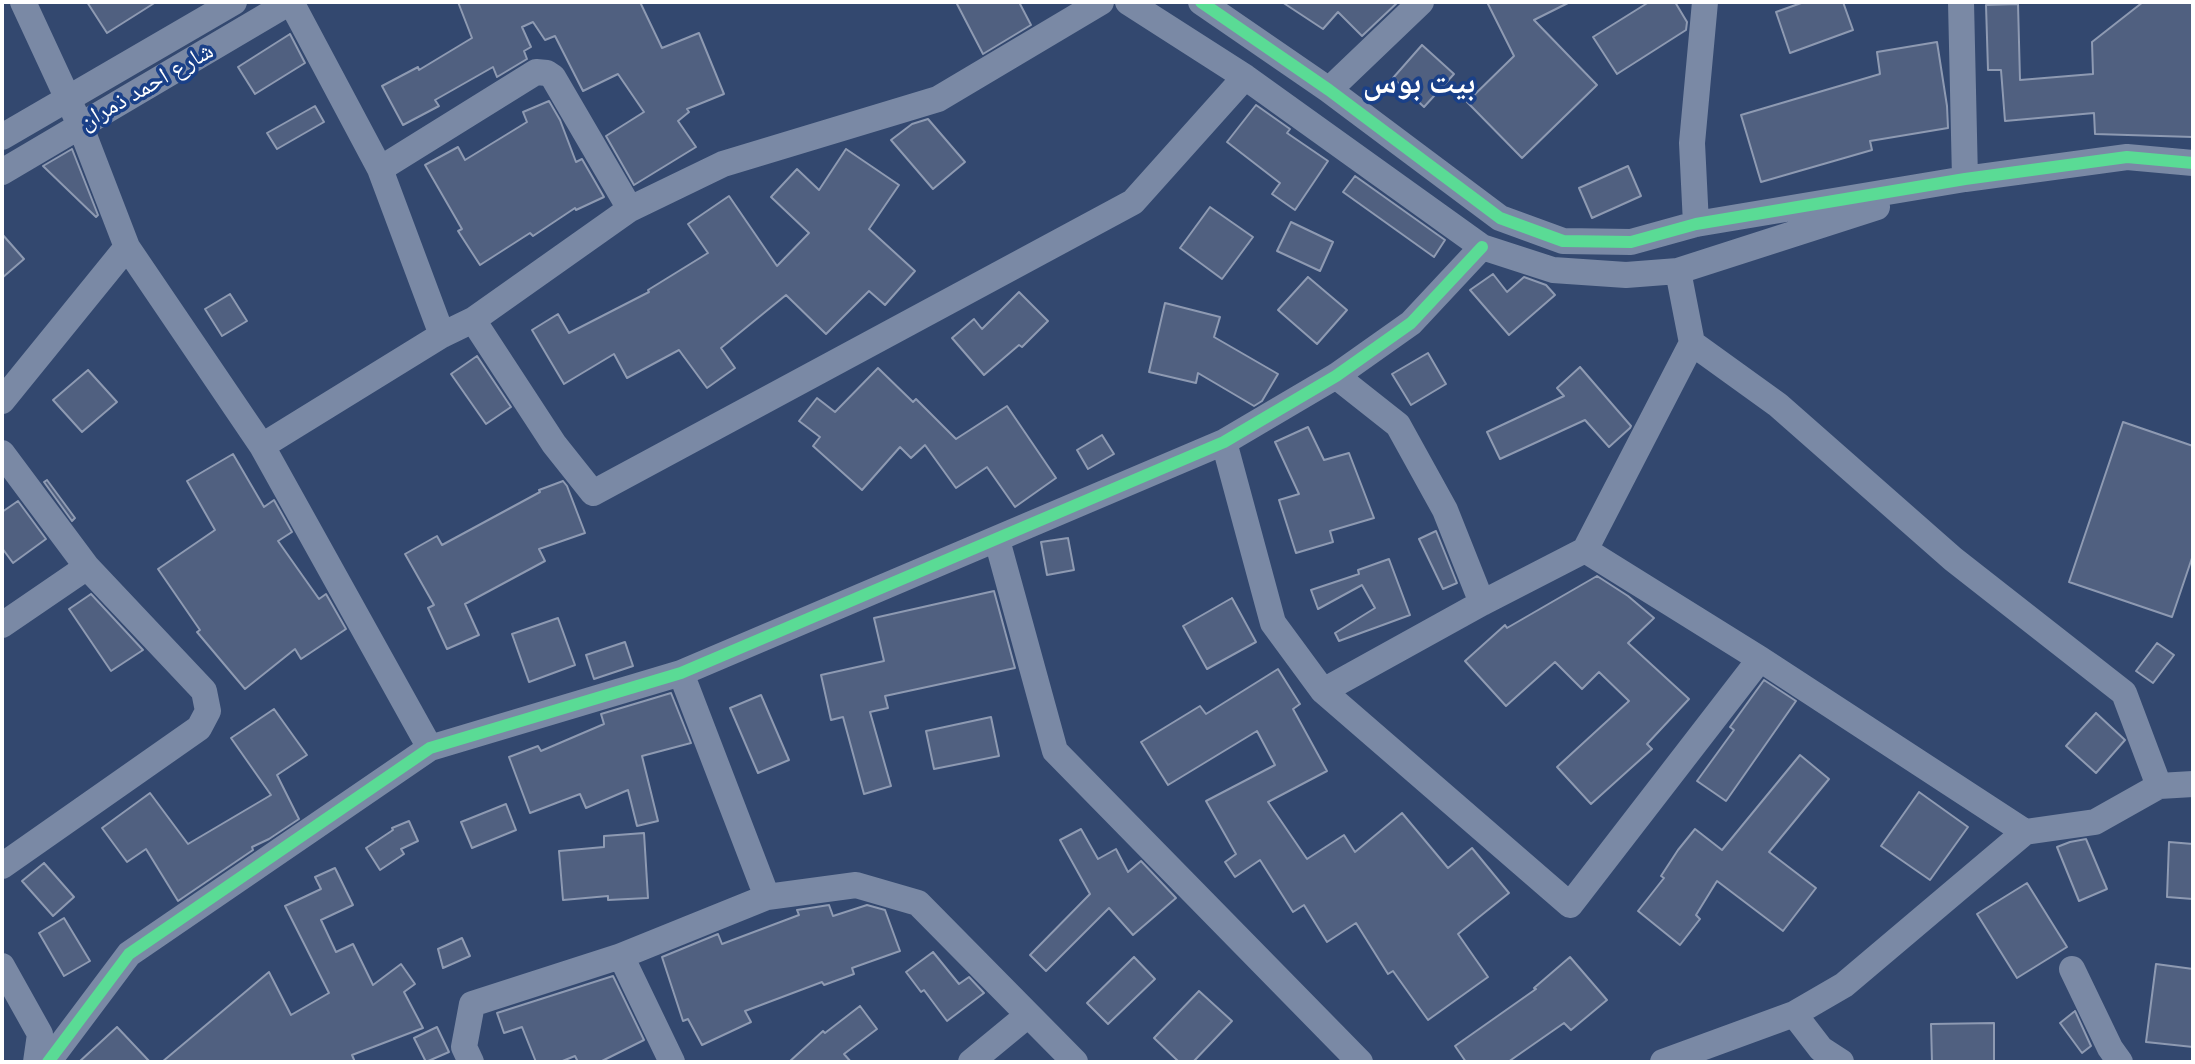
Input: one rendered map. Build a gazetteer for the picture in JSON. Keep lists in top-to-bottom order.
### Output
{
  "streets": {
    "street": ["شارع احمد ذمران"]
  },
  "districts": ["بيت بوس"]
}
